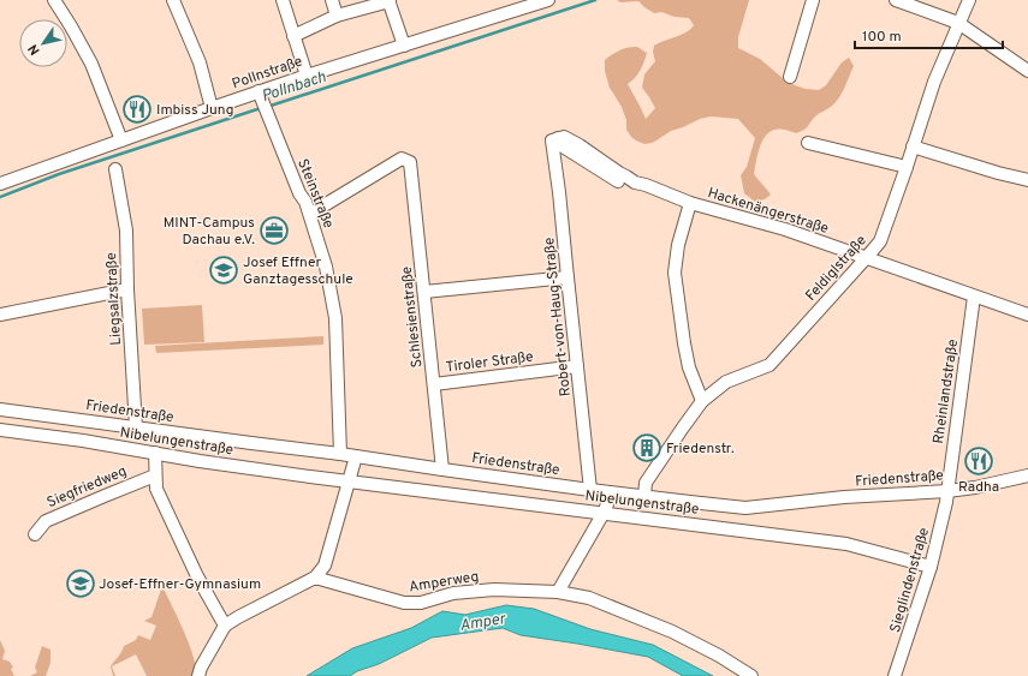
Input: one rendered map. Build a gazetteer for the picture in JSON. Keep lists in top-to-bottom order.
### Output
{
  "streets": {
    "street": [
      "Pollnstraße",
      "Steinstraße",
      "Hackenängerstraße",
      "Feldiglstraße",
      "Liegsalzstraße",
      "Schlesienstraße",
      "Robert-von-Haug-Straße",
      "Tiroler Straße",
      "Rheinlandstraße",
      "Friedenstraße",
      "Nibelungenstraße",
      "Siegfriedweg",
      "Sieglindenstraße",
      "Amperweg"
    ]
  },
  "crossings": [
    ["Pollnstraße", "Steinstraße"],
    ["Steinstraße", "Schlesienstraße"],
    ["Steinstraße", "Friedenstraße"],
    ["Hackenängerstraße", "Feldiglstraße"],
    ["Hackenängerstraße", "Robert-von-Haug-Straße"],
    ["Hackenängerstraße", "Rheinlandstraße"],
    ["Feldiglstraße", "Friedenstraße"],
    ["Liegsalzstraße", "Friedenstraße"],
    ["Schlesienstraße", "Tiroler Straße"],
    ["Schlesienstraße", "Friedenstraße"],
    ["Robert-von-Haug-Straße", "Tiroler Straße"],
    ["Robert-von-Haug-Straße", "Friedenstraße"],
    ["Rheinlandstraße", "Friedenstraße"],
    ["Rheinlandstraße", "Sieglindenstraße"],
    ["Friedenstraße", "Sieglindenstraße"],
    ["Nibelungenstraße", "Sieglindenstraße"]
  ],
  "water": ["Pollnbach", "Amper"],
  "places": {
    "restaurant": ["Imbiss Jung", "Radha"],
    "office": ["MINT-Campus Dachau e.V."],
    "school or university": ["Josef Effner Ganztagesschule", "Josef-Effner-Gymnasium"],
    "building": ["Friedenstr."]
  },
  "scale_bar": "100 m",
  "north": "bottom left"
}
